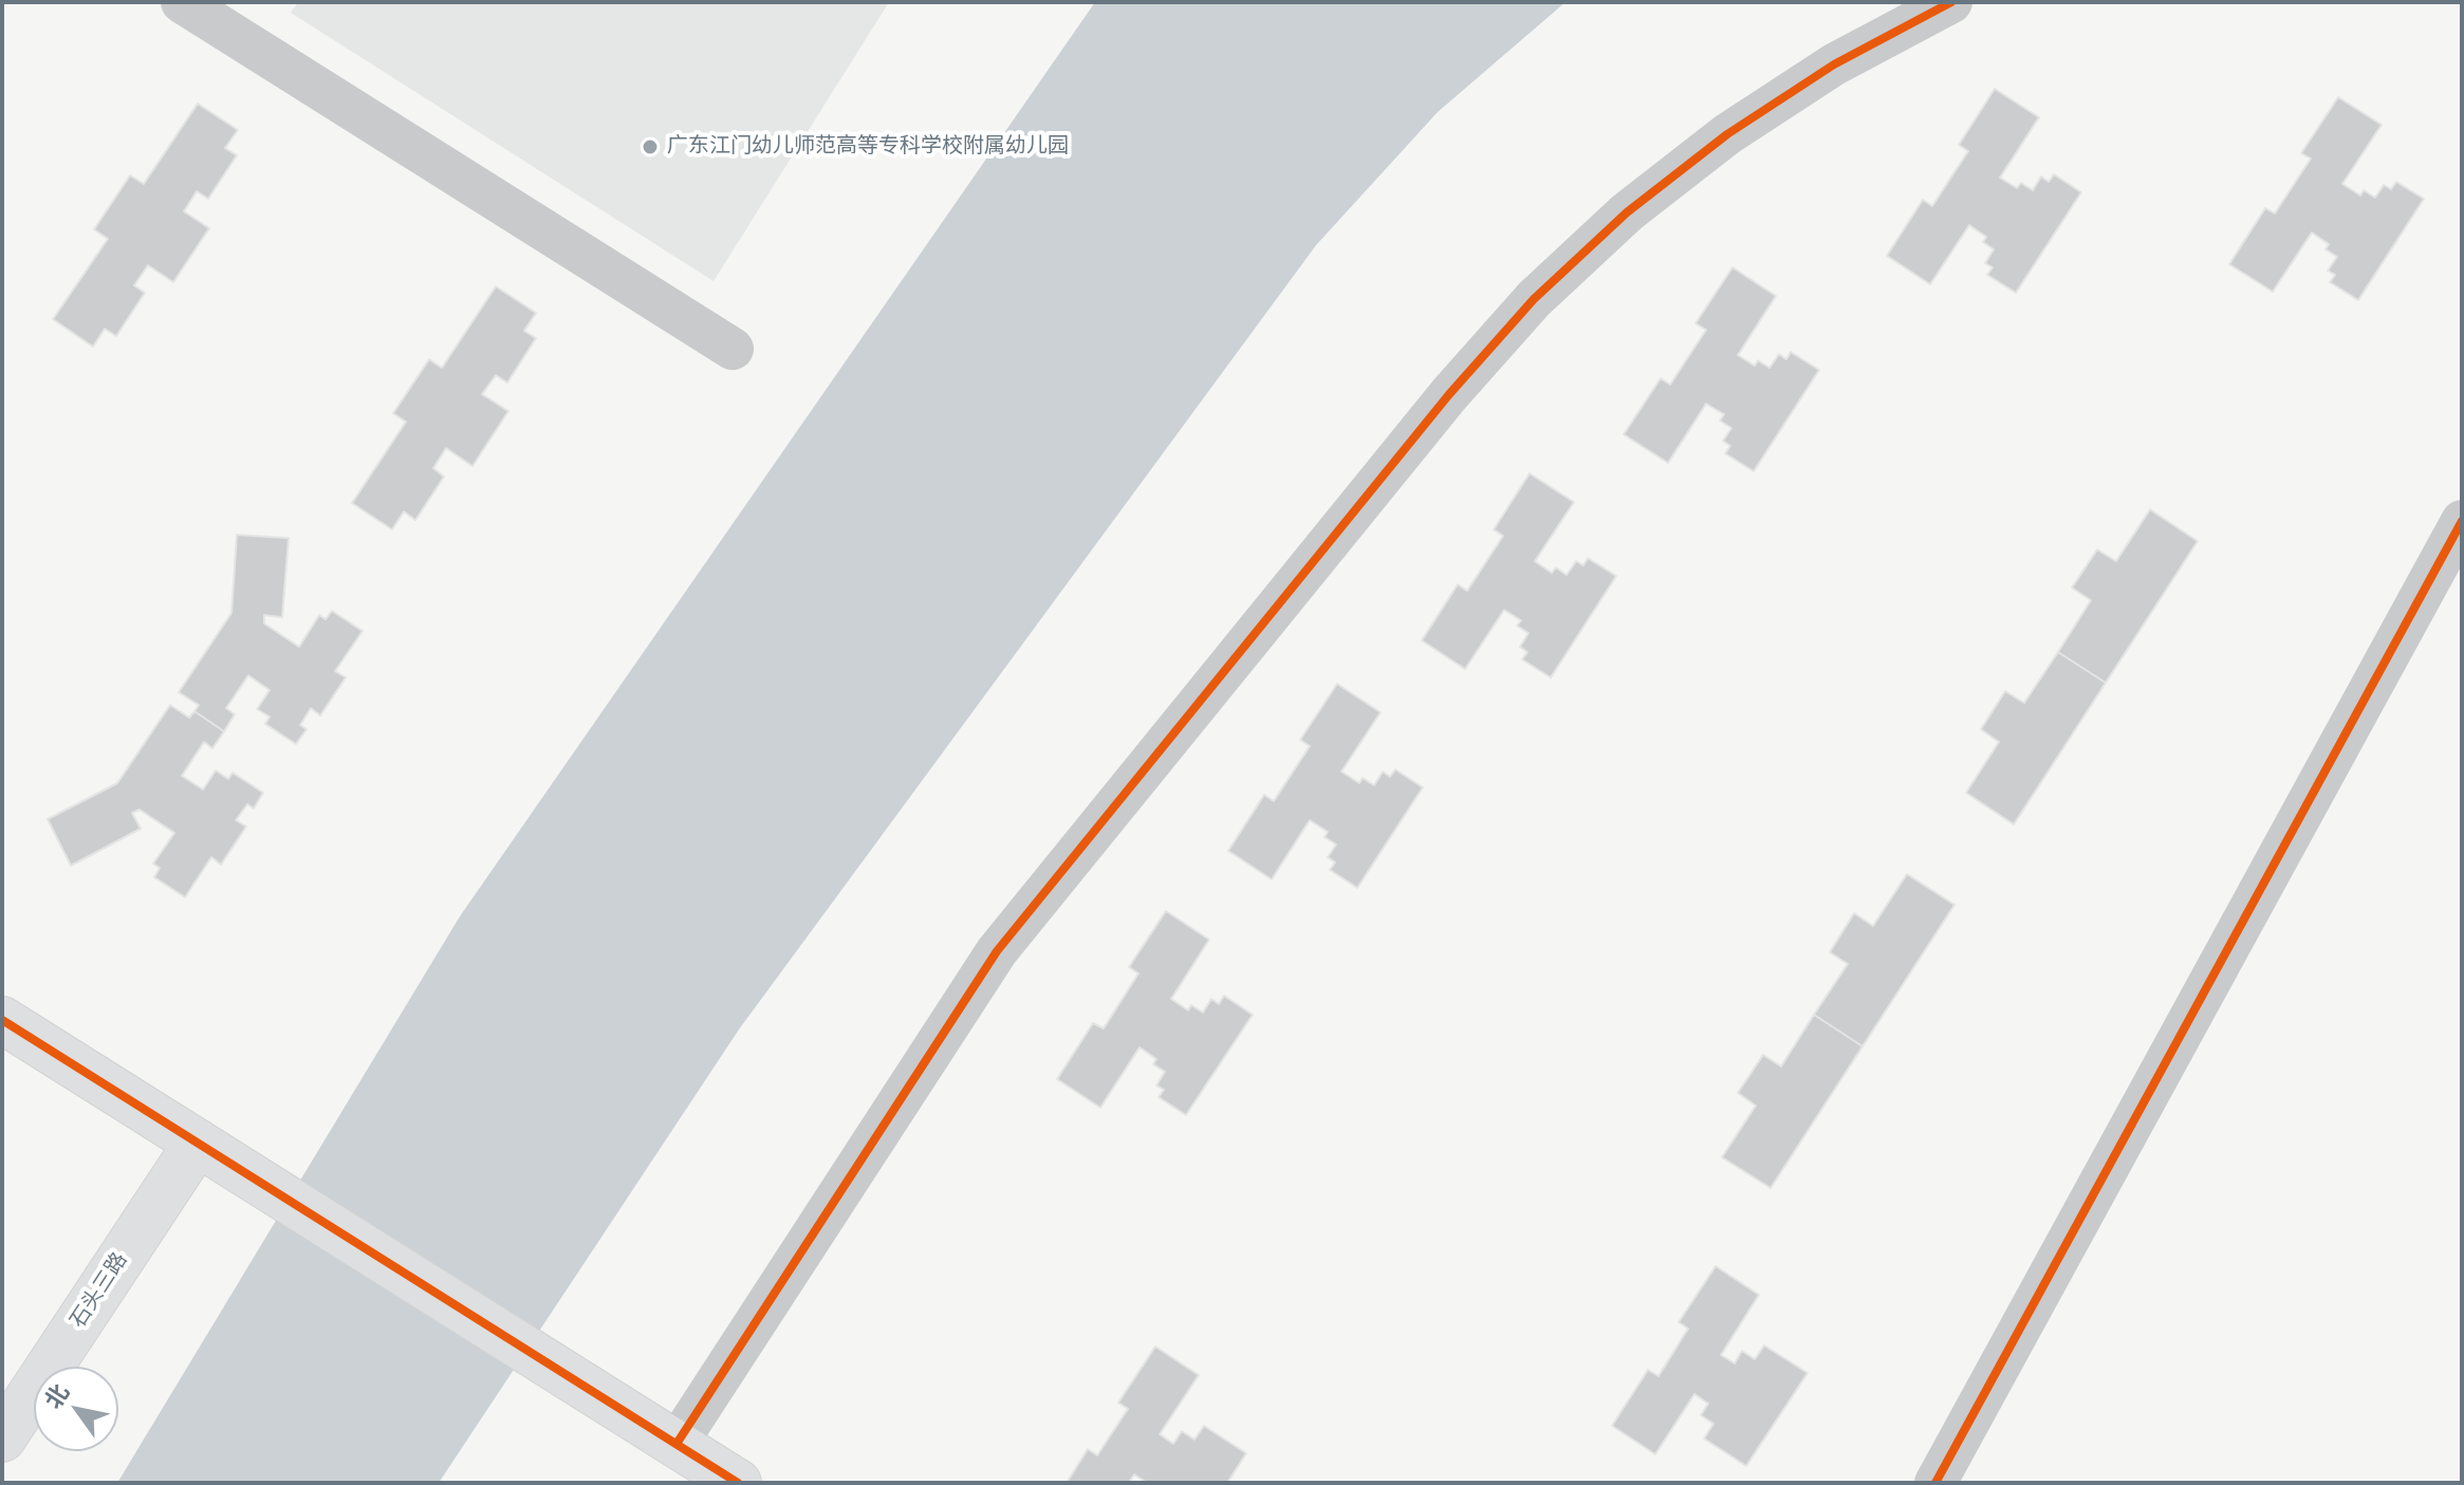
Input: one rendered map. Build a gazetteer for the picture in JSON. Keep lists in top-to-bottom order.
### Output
{
  "streets": {
    "street": ["石头三路"]
  },
  "places": ["广东江门幼儿师范高等专科学校附属幼儿园"],
  "north": "top left"
}
